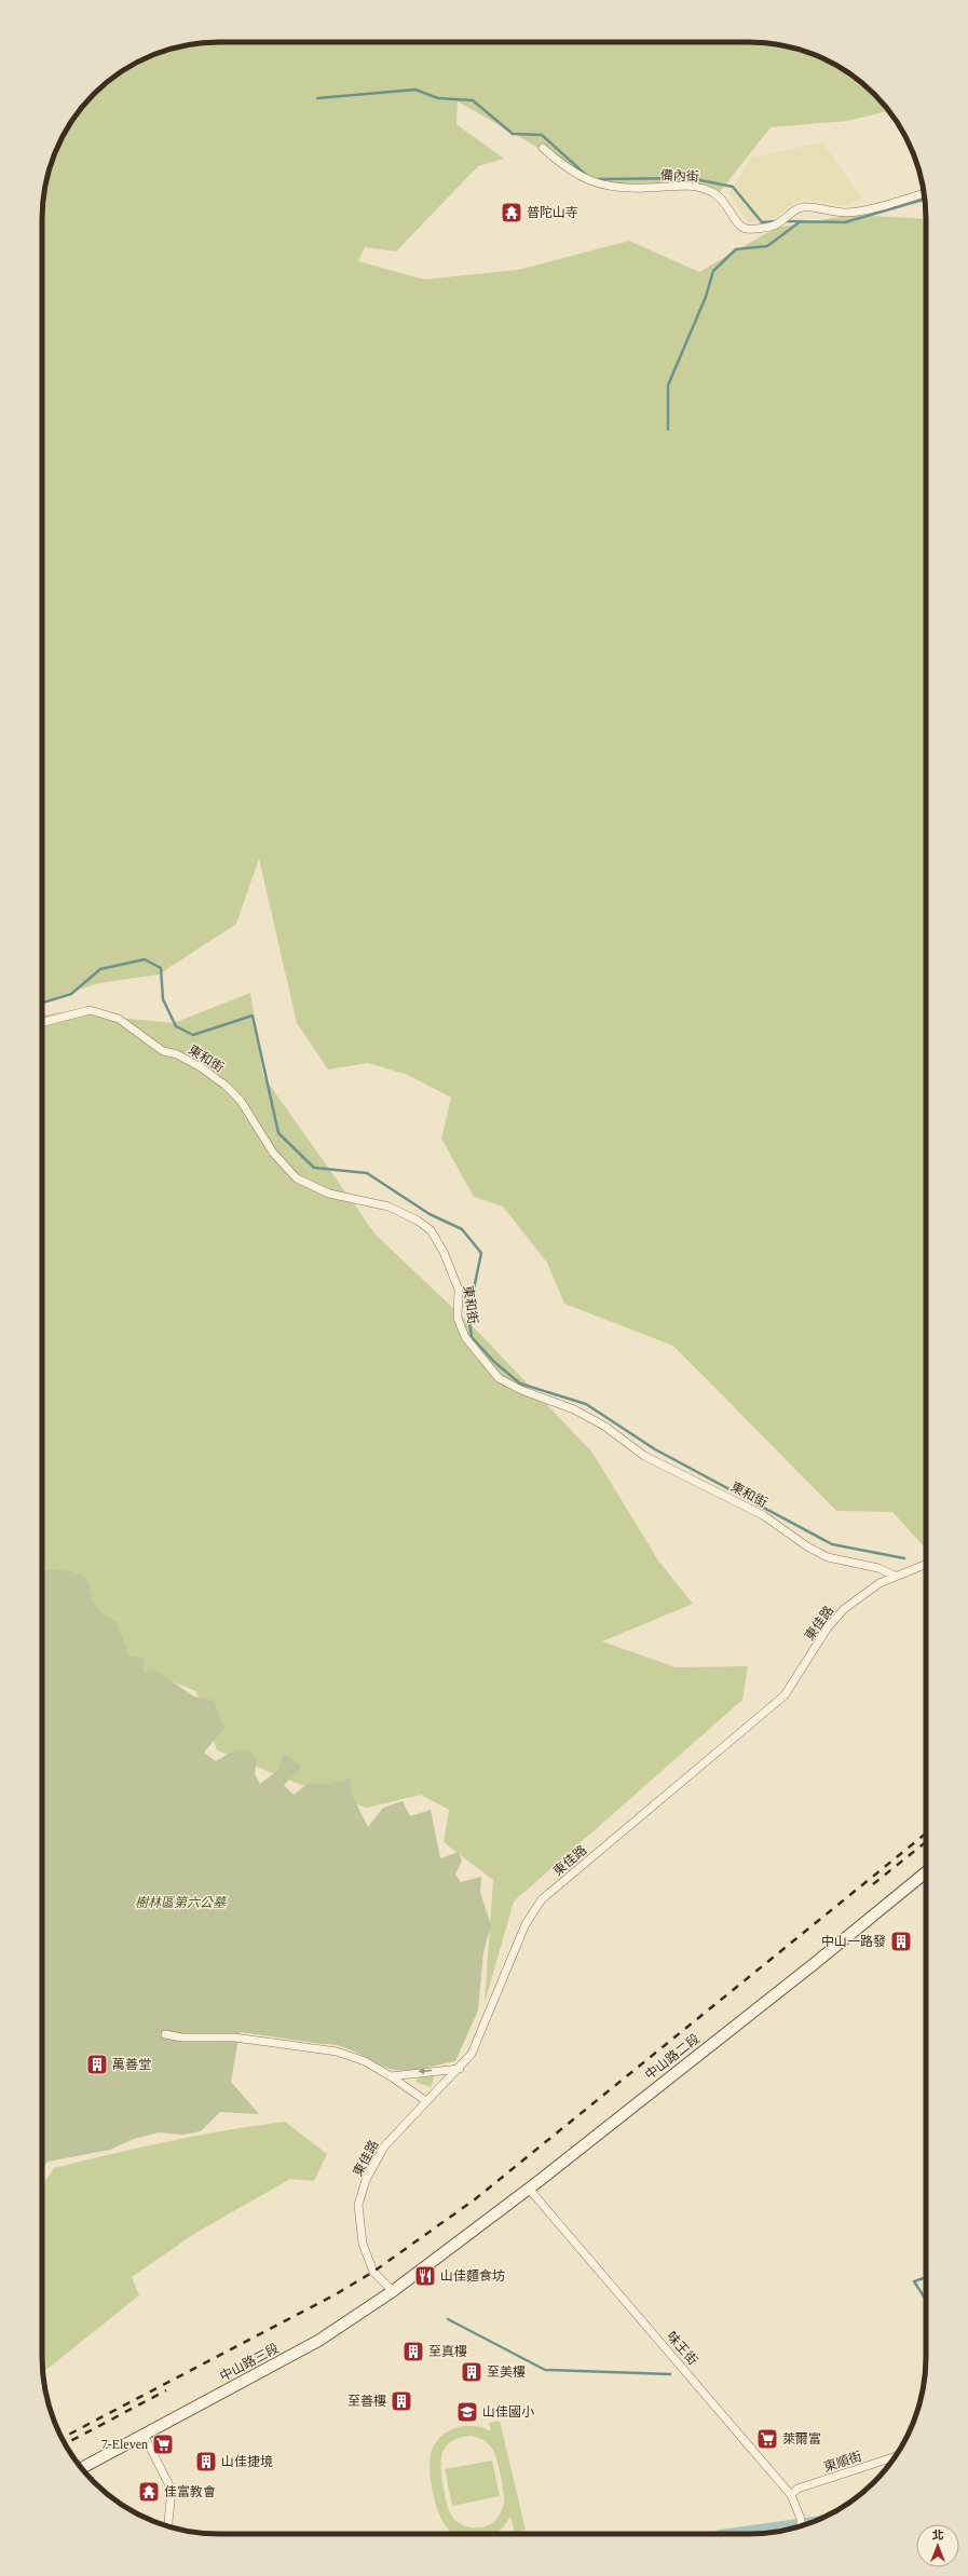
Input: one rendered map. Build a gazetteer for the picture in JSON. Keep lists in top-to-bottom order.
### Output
{
  "streets": {
    "main road": ["中山路二段", "中山路三段"],
    "street": [
      "備內街",
      "東和街",
      "東佳路",
      "味王街",
      "東順街"
    ]
  },
  "crossings": [
    ["東和街", "東佳路"],
    ["東佳路", "中山路三段"],
    ["中山路二段", "味王街"],
    ["中山路二段", "中山路三段"],
    ["味王街", "東順街"]
  ],
  "parks": ["樹林區第六公墓"],
  "places": {
    "temple": ["普陀山寺", "佳富教會"],
    "building": [
      "中山一路發",
      "萬善堂",
      "至真樓",
      "至美樓",
      "至善樓",
      "山佳捷境"
    ],
    "restaurant": ["山佳麵食坊"],
    "school or university": ["山佳國小"],
    "supermarket": ["萊爾富", "7-Eleven"]
  },
  "north": "top"
}
